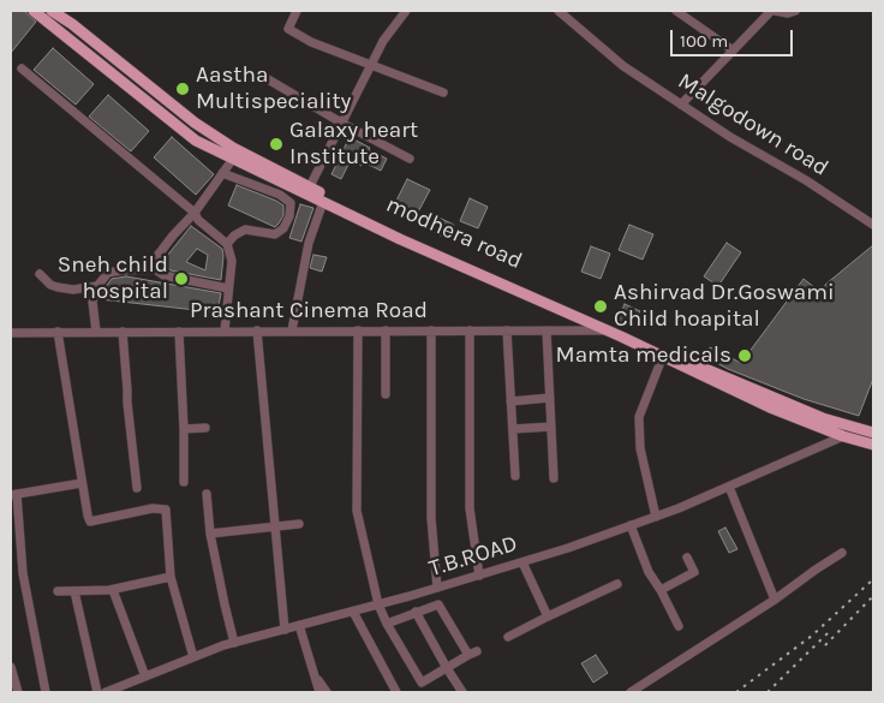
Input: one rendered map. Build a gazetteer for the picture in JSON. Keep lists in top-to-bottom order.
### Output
{
  "streets": {
    "main road": ["modhera road"],
    "street": ["Malgodown road", "Prashant Cinema Road", "T.B.ROAD"]
  },
  "places": [
    "Aastha Multispeciality",
    "Galaxy heart Institute",
    "Sneh child hospital",
    "Ashirvad Dr.Goswami Child hoapital",
    "Mamta medicals"
  ],
  "scale_bar": "100 m"
}
